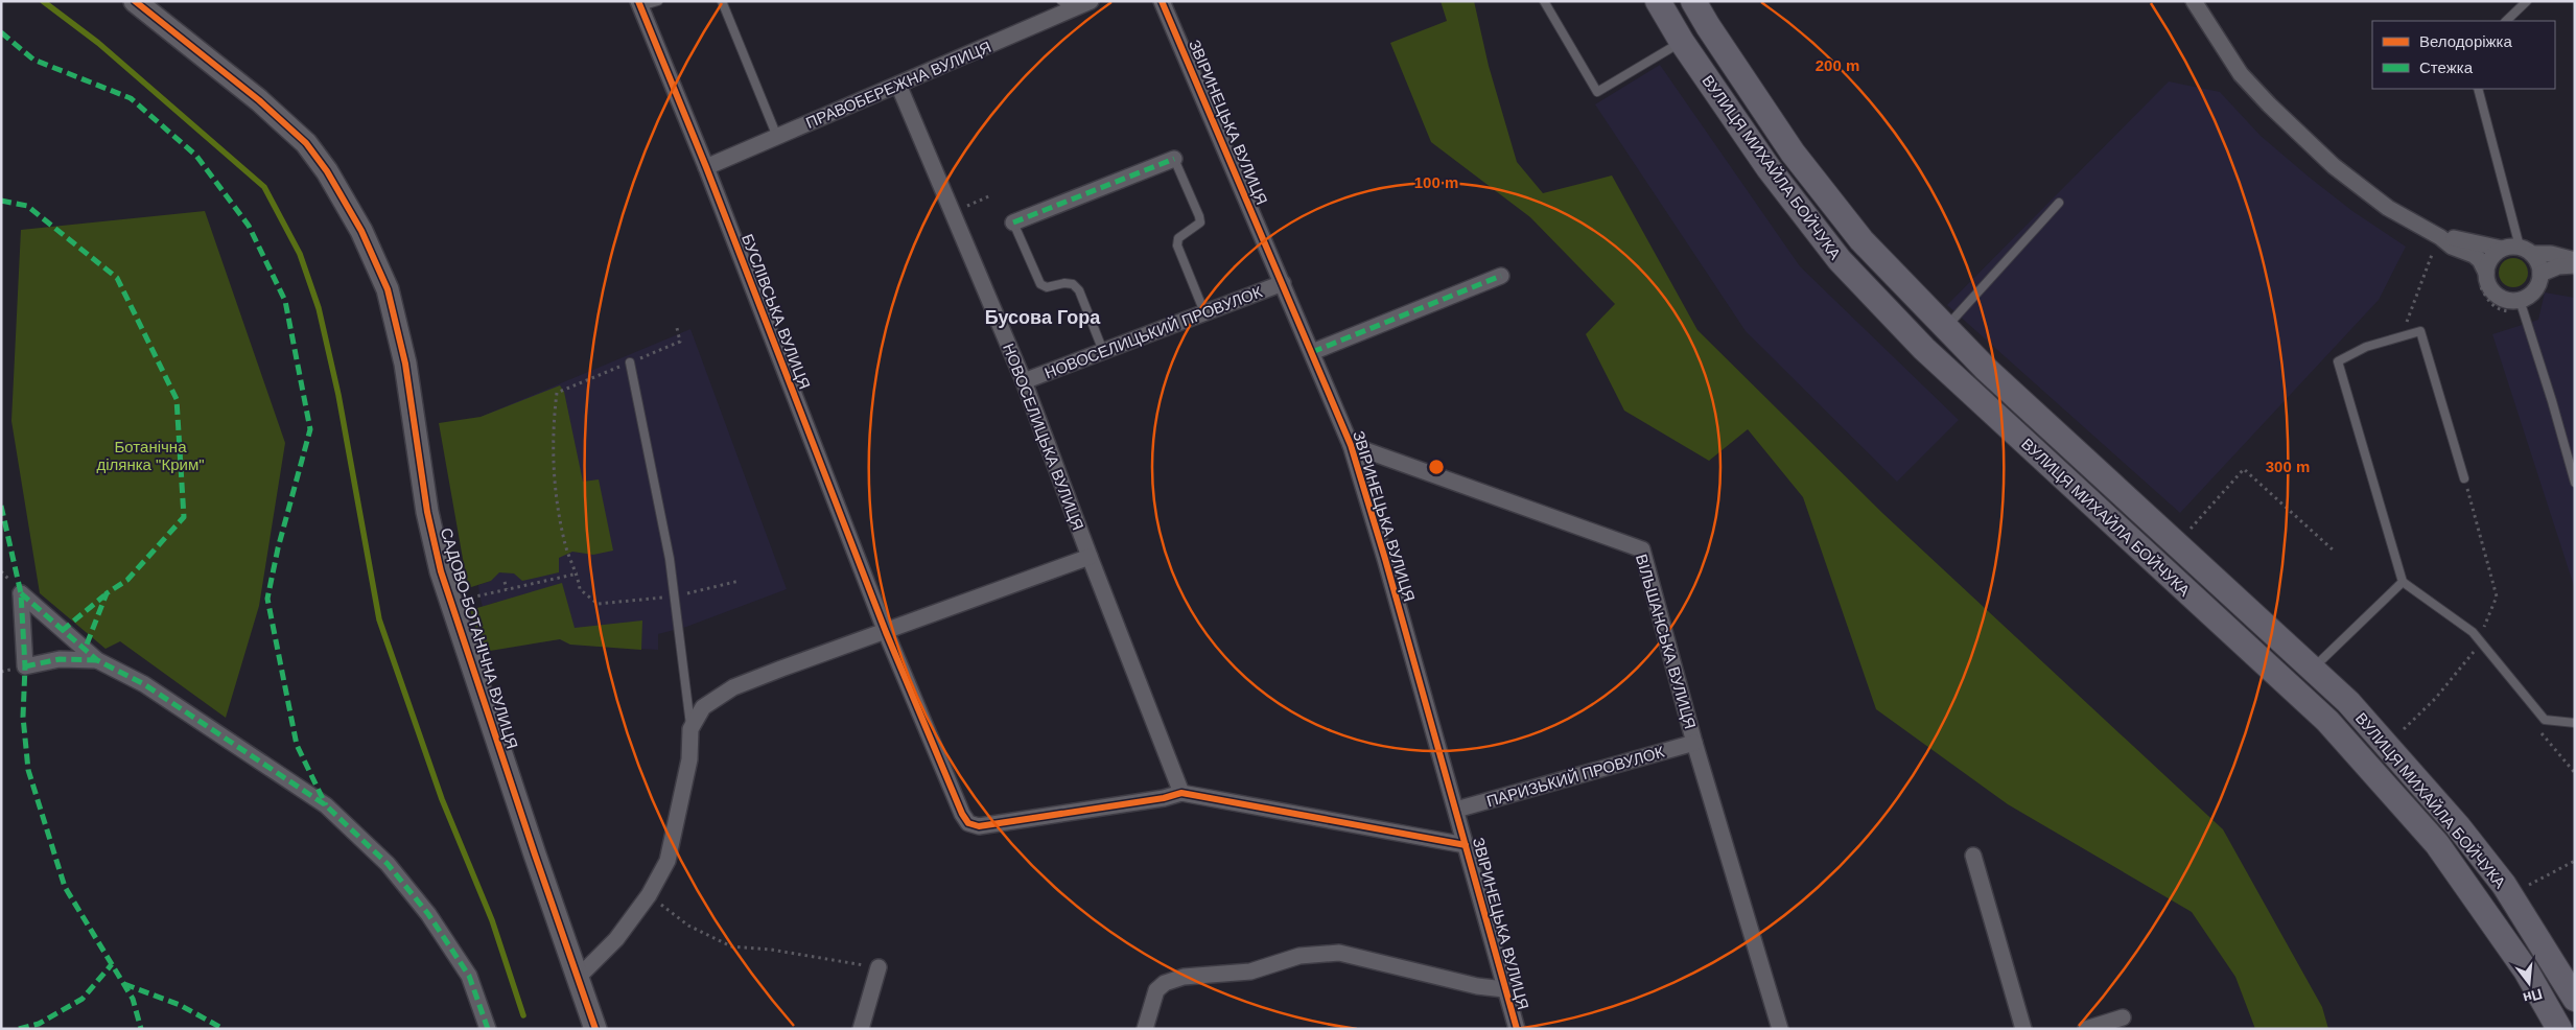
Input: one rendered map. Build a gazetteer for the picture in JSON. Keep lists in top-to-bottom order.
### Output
{
  "streets": {
    "main road": ["ВУЛИЦЯ МИХАЙЛА БОЙЧУКА"],
    "street": [
      "ПРАВОБЕРЕЖНА ВУЛИЦЯ",
      "ЗВІРИНЕЦЬКА ВУЛИЦЯ",
      "БУСЛІВСЬКА ВУЛИЦЯ",
      "НОВОСЕЛИЦЬКИЙ ПРОВУЛОК",
      "НОВОСЕЛИЦЬКА ВУЛИЦЯ",
      "САДОВО-БОТАНІЧНА ВУЛИЦЯ",
      "ВІЛЬШАНСЬКА ВУЛИЦЯ",
      "ПАРИЗЬКИЙ ПРОВУЛОК"
    ]
  },
  "crossings": [
    ["ПРАВОБЕРЕЖНА ВУЛИЦЯ", "БУСЛІВСЬКА ВУЛИЦЯ"],
    ["ПРАВОБЕРЕЖНА ВУЛИЦЯ", "НОВОСЕЛИЦЬКА ВУЛИЦЯ"],
    ["ЗВІРИНЕЦЬКА ВУЛИЦЯ", "НОВОСЕЛИЦЬКИЙ ПРОВУЛОК"],
    ["ЗВІРИНЕЦЬКА ВУЛИЦЯ", "ВІЛЬШАНСЬКА ВУЛИЦЯ"],
    ["ЗВІРИНЕЦЬКА ВУЛИЦЯ", "ПАРИЗЬКИЙ ПРОВУЛОК"],
    ["БУСЛІВСЬКА ВУЛИЦЯ", "НОВОСЕЛИЦЬКА ВУЛИЦЯ"],
    ["НОВОСЕЛИЦЬКИЙ ПРОВУЛОК", "НОВОСЕЛИЦЬКА ВУЛИЦЯ"],
    ["ВІЛЬШАНСЬКА ВУЛИЦЯ", "ПАРИЗЬКИЙ ПРОВУЛОК"]
  ],
  "districts": ["Бусова Гора"],
  "parks": ["Ботанічна ділянка \"Крим\""],
  "legend": ["Велодоріжка", "Стежка"],
  "north": "bottom",
  "rings": ["200 m", "100 m", "300 m"]
}
